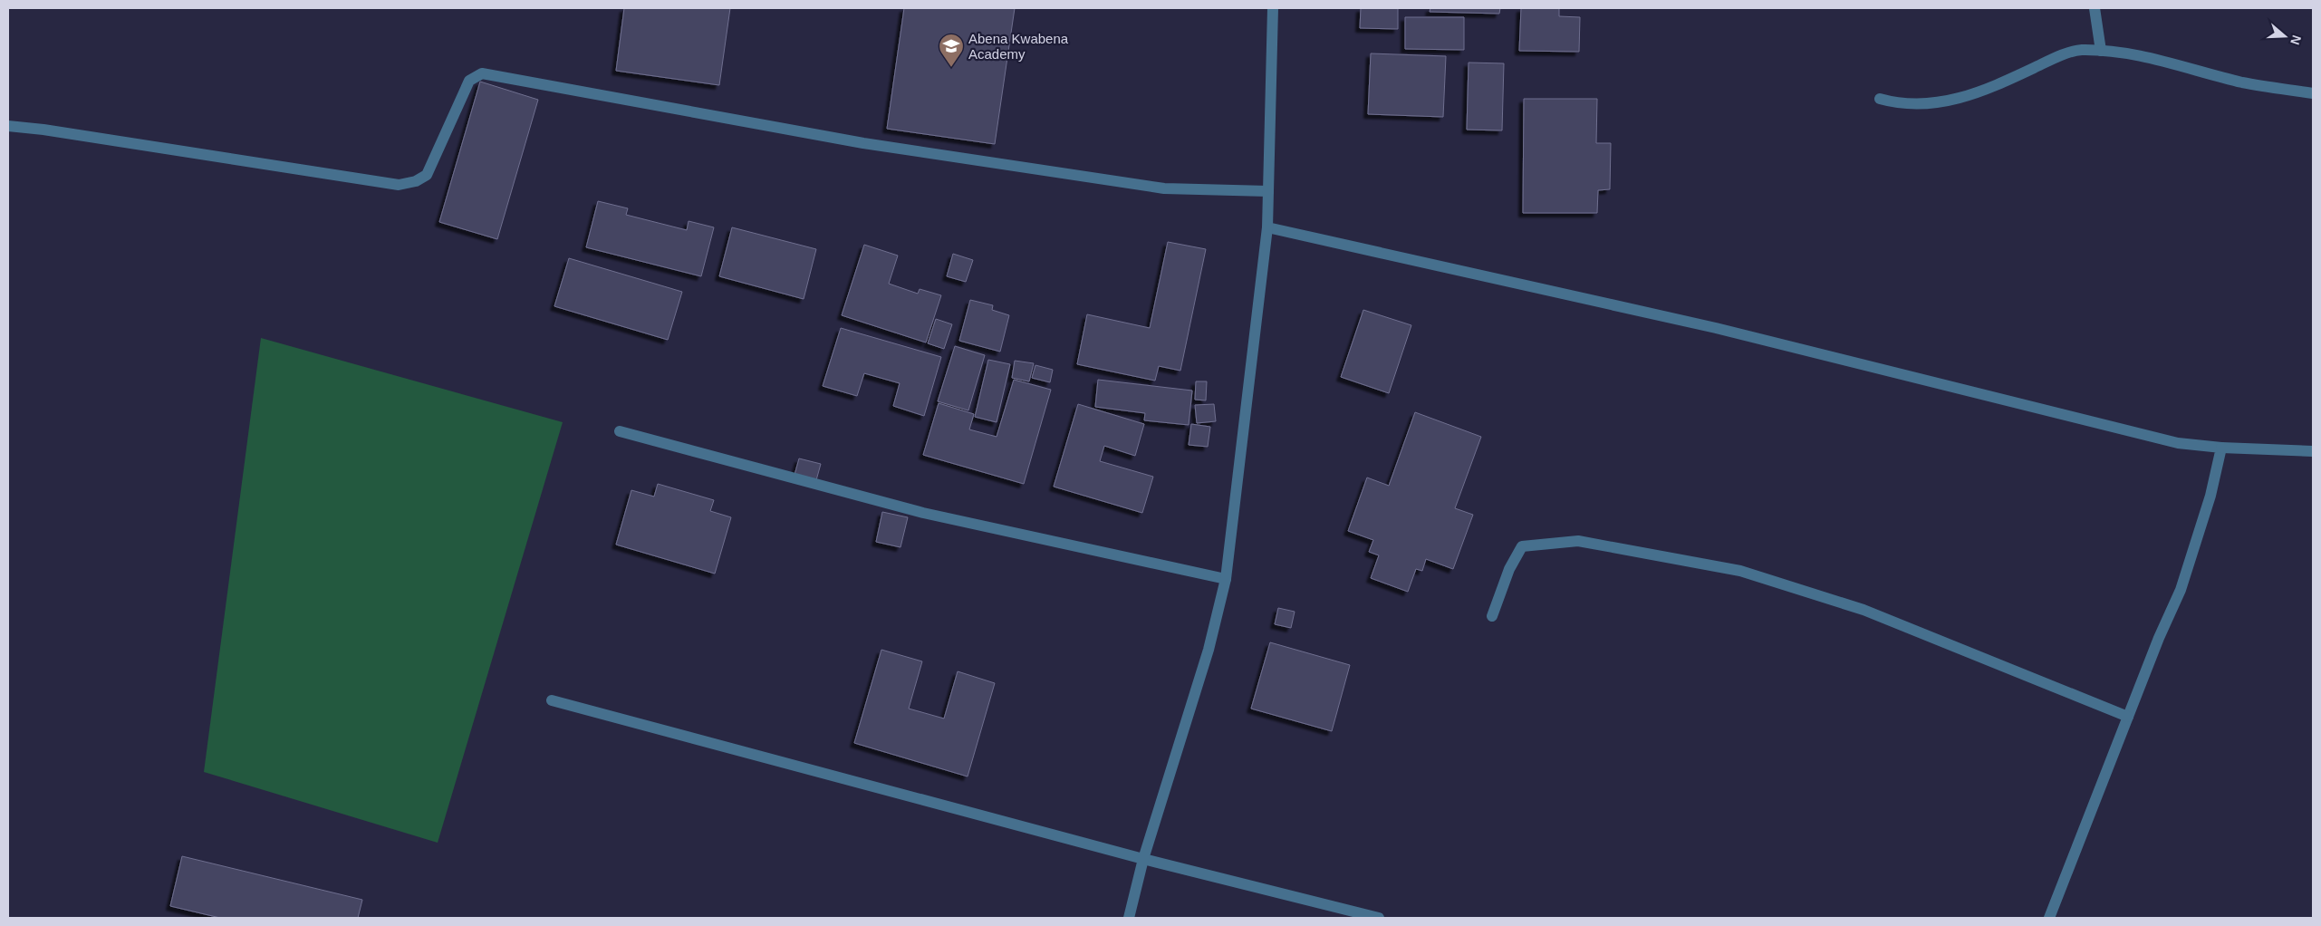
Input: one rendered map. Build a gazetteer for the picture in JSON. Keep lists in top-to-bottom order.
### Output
{
  "places": {
    "school or university": ["Abena Kwabena Academy"]
  },
  "north": "right"
}
